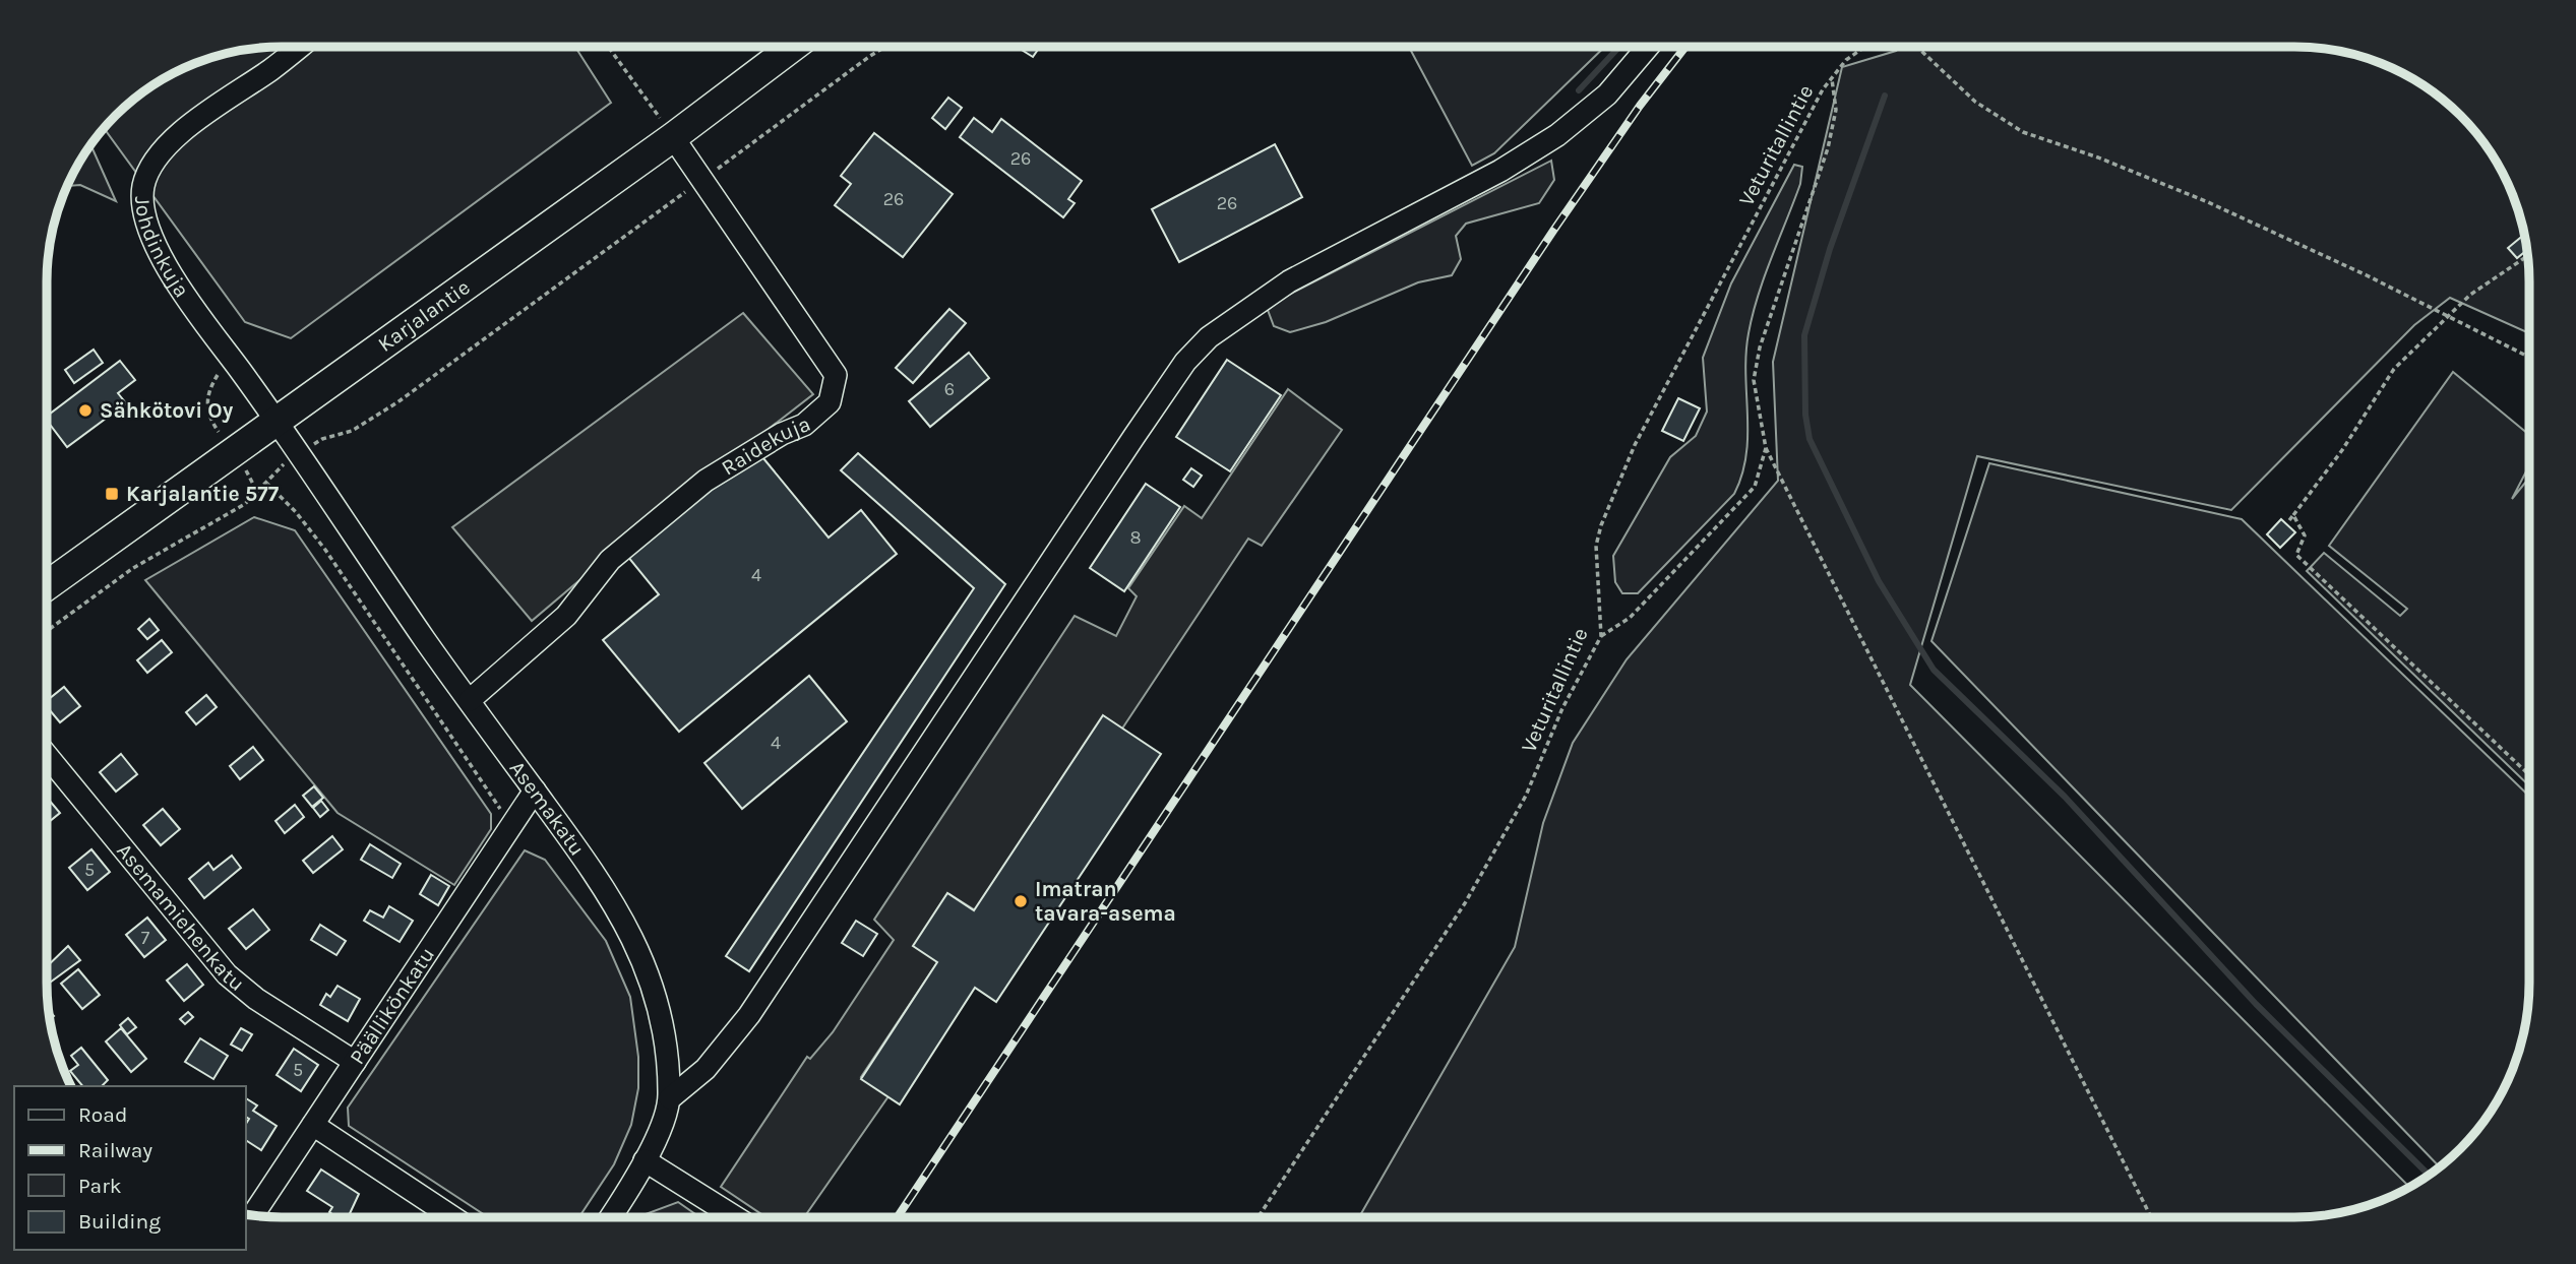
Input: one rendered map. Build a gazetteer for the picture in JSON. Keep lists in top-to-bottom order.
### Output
{
  "streets": {
    "main road": ["Karjalantie"],
    "street": [
      "Johdinkuja",
      "Raidekuja",
      "Asemakatu",
      "Asemamiehenkatu",
      "Päällikönkatu"
    ],
    "path": ["Veturitallintie"]
  },
  "crossings": [
    ["Johdinkuja", "Karjalantie"],
    ["Johdinkuja", "Asemakatu"],
    ["Karjalantie", "Raidekuja"],
    ["Karjalantie", "Asemakatu"],
    ["Raidekuja", "Asemakatu"],
    ["Asemakatu", "Päällikönkatu"],
    ["Asemamiehenkatu", "Päällikönkatu"]
  ],
  "places": {
    "other": ["Sähkötovi Oy", "Imatran tavara-asema"],
    "transit": ["Karjalantie 577"]
  },
  "house_numbers": [
    "26",
    "26",
    "26",
    "6",
    "8",
    "4",
    "4",
    "5",
    "7",
    "5"
  ],
  "legend": [
    "Road",
    "Railway",
    "Park",
    "Building"
  ]
}
